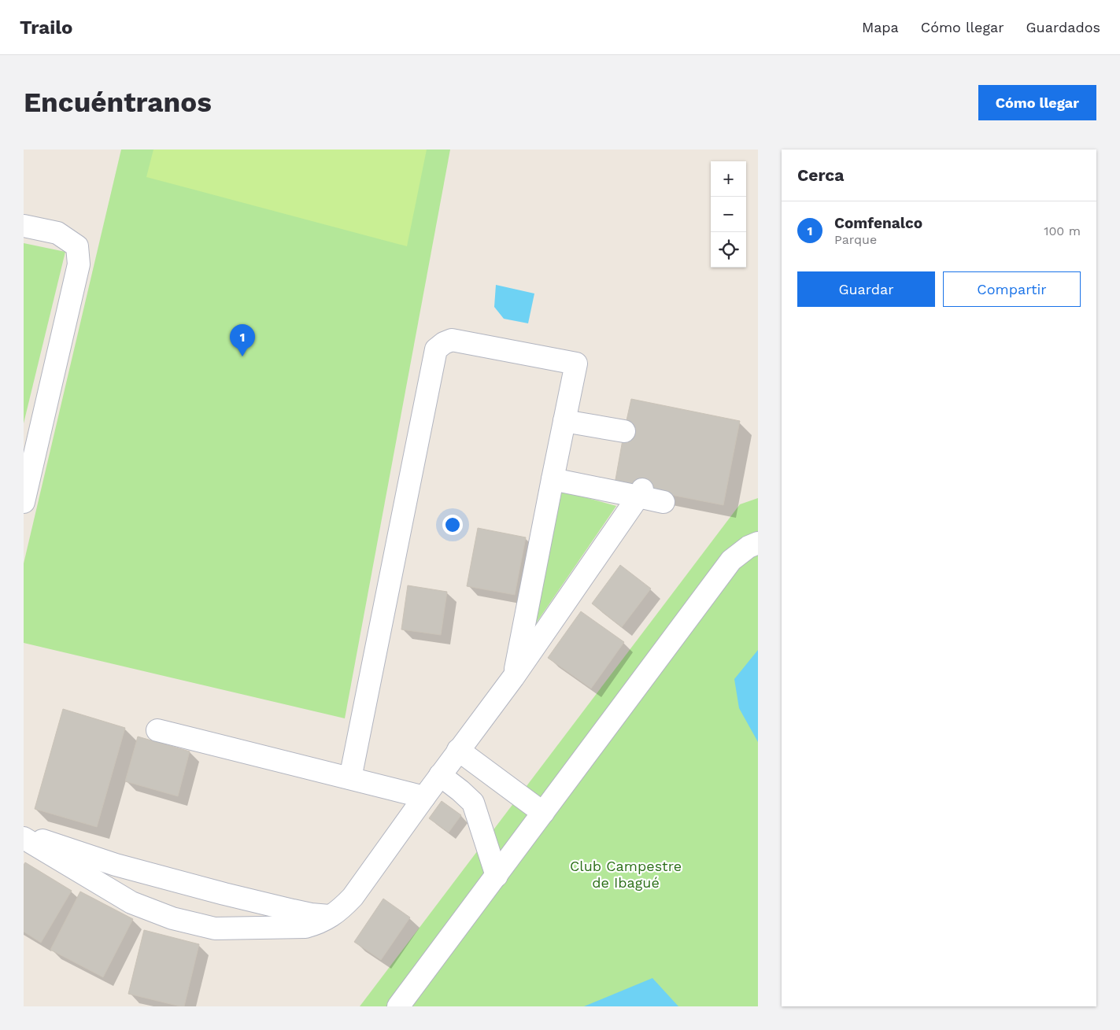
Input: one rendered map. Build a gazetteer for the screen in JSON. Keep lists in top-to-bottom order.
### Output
{
  "parks": ["Club Campestre de Ibagué"],
  "page": {
    "header": "Trailo",
    "nav": ["Mapa", "Cómo llegar", "Guardados"],
    "buttons": [
      "Cómo llegar",
      ["Guardar", "Compartir"]
    ],
    "title": "Encuéntranos",
    "heading": "Cerca",
    "map_buttons": ["+", "−"],
    "list": [
      {
        "mark": "1",
        "name": "Comfenalco",
        "note": "Parque",
        "value": "100 m"
      }
    ],
    "pins": "1"
  }
}
